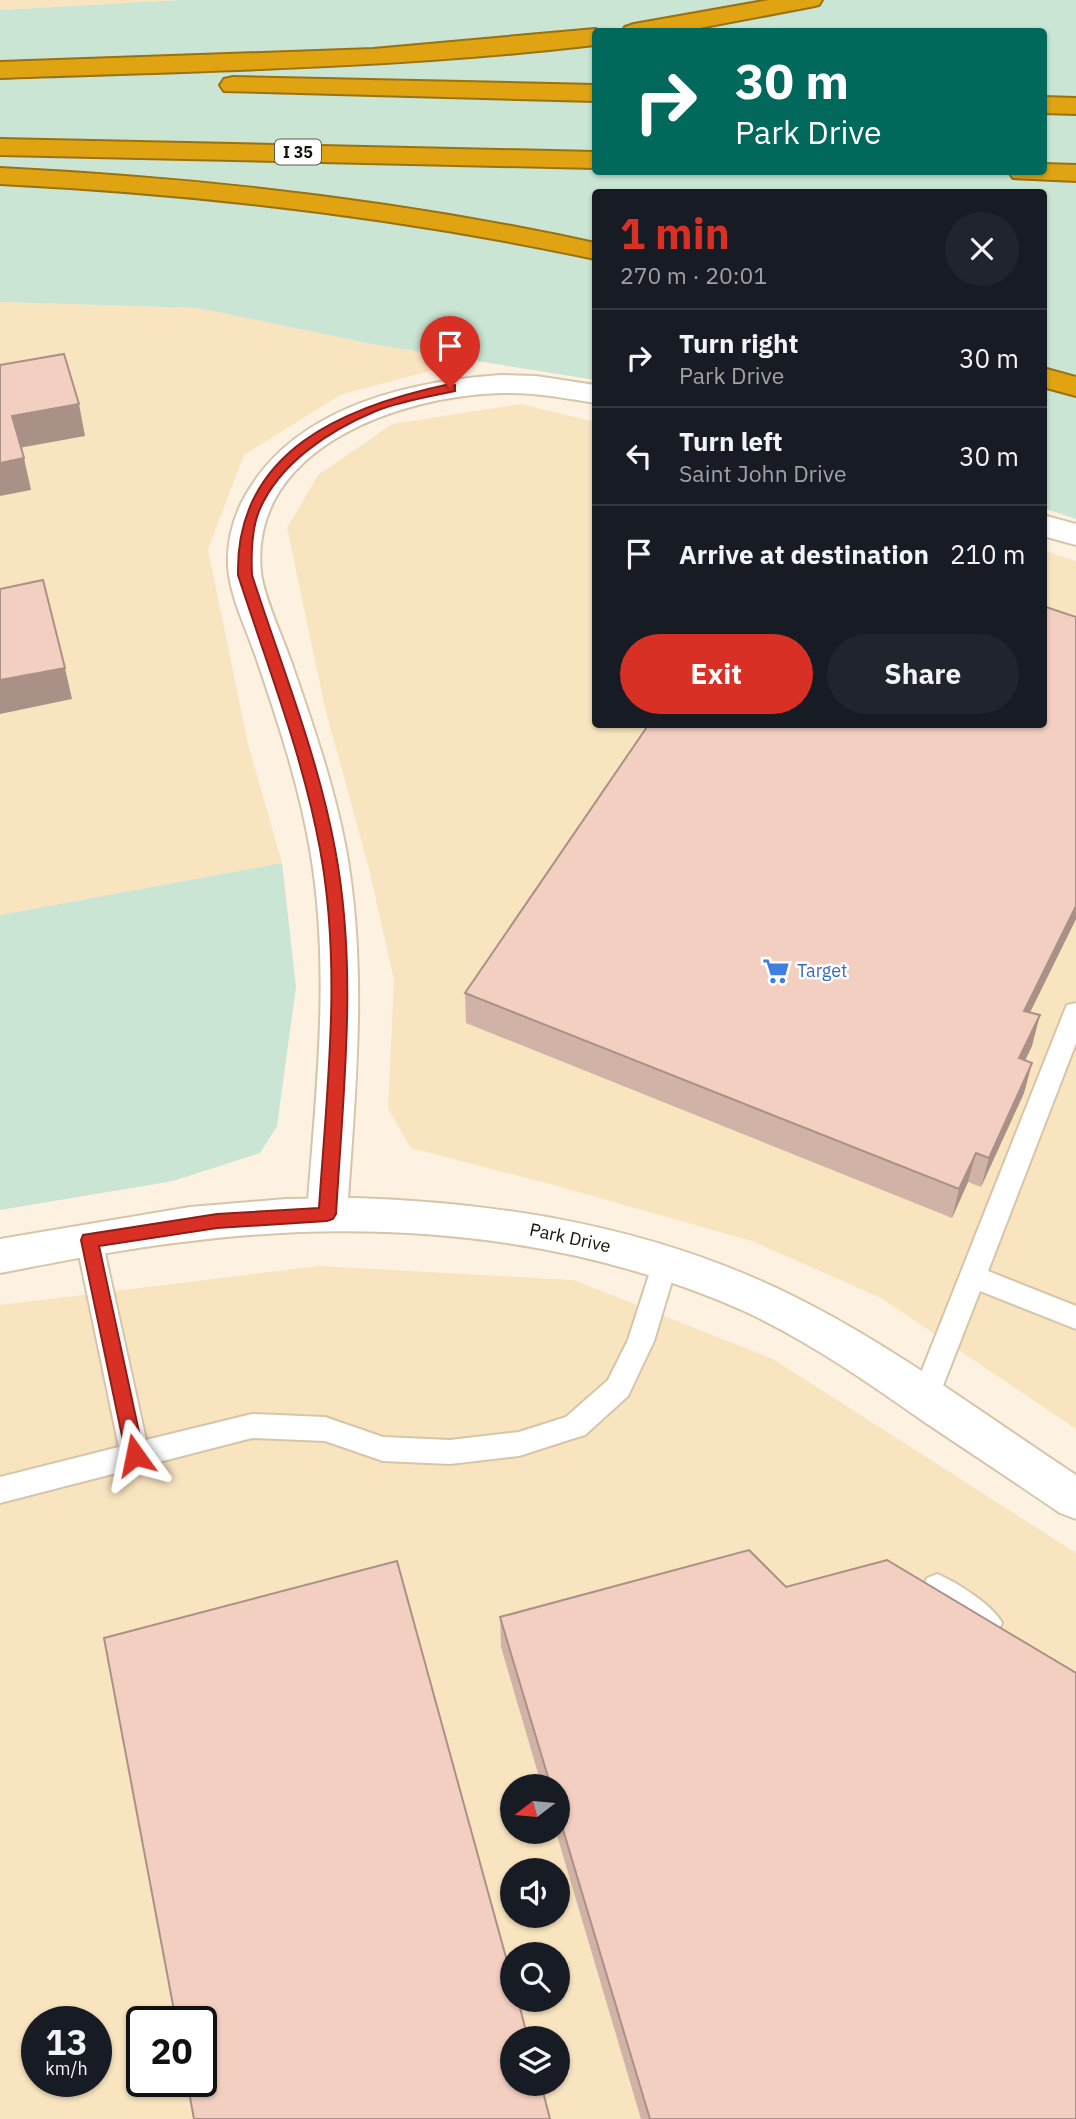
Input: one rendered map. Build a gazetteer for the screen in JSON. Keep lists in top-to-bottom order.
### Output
{
  "streets": {
    "highway": ["I 35"],
    "street": ["Park Drive"]
  },
  "places": {
    "supermarket": ["Target"]
  },
  "north": "left",
  "page": {
    "turn": ["30 m", "Park Drive"],
    "heading": ["1 min", "270 m · 20:01"],
    "list": [
      {
        "name": "Turn right",
        "note": "Park Drive",
        "value": "30 m"
      },
      {
        "name": "Turn left",
        "note": "Saint John Drive",
        "value": "30 m"
      },
      {
        "name": "Arrive at destination",
        "value": "210 m"
      }
    ],
    "buttons": ["Exit", "Share"],
    "speed": "13 km/h",
    "limit": "20"
  }
}
